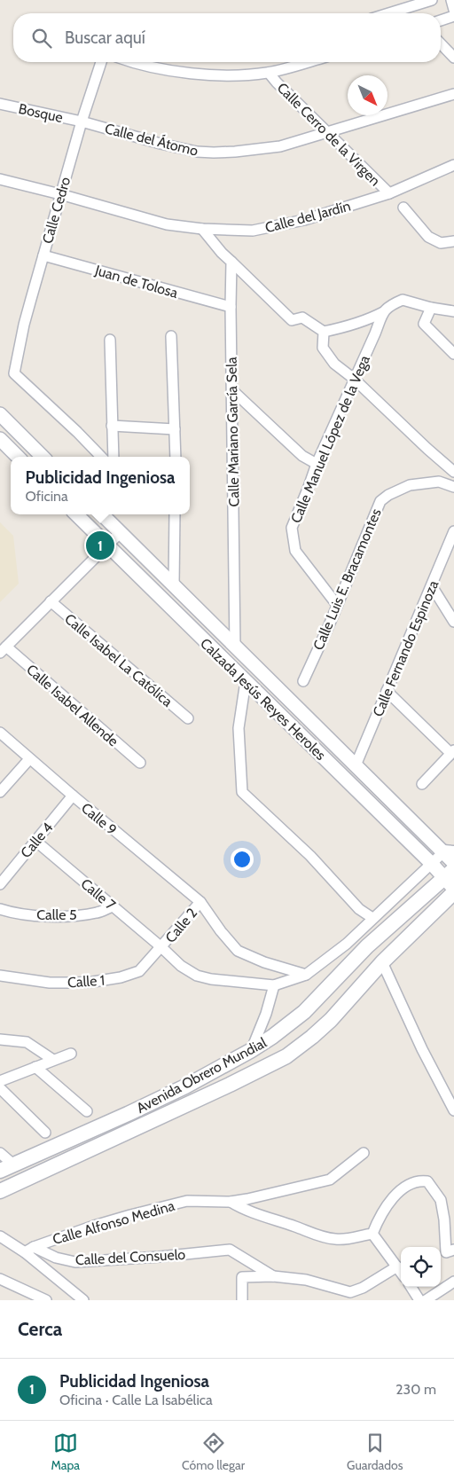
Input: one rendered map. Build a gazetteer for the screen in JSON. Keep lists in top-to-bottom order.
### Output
{
  "streets": {
    "main road": ["Avenida Obrero Mundial"],
    "street": [
      "Bosque",
      "Calle Cerro de la Virgen",
      "Calle del Átomo",
      "Calle Cedro",
      "Calle del Jardín",
      "Juan de Tolosa",
      "Calle Mariano García Sela",
      "Calle Manuel López de la Vega",
      "Calle Luis E. Bracamontes",
      "Calle Fernando Espinoza",
      "Calle Isabel La Católica",
      "Calzada Jesús Reyes Heroles",
      "Calle Isabel Allende",
      "Calle 9",
      "Calle 4",
      "Calle 7",
      "Calle 5",
      "Calle 2",
      "Calle 1",
      "Calle Alfonso Medina",
      "Calle del Consuelo"
    ]
  },
  "crossings": [
    ["Bosque", "Calle del Átomo"],
    ["Bosque", "Calle Cedro"],
    ["Calle Cerro de la Virgen", "Calle del Átomo"],
    ["Calle Cerro de la Virgen", "Calle del Jardín"],
    ["Calle del Átomo", "Calle Cedro"],
    ["Calle Cedro", "Calle del Jardín"],
    ["Calle Cedro", "Juan de Tolosa"],
    ["Juan de Tolosa", "Calle Mariano García Sela"],
    ["Calle Mariano García Sela", "Calzada Jesús Reyes Heroles"],
    ["Calle Manuel López de la Vega", "Calle Luis E. Bracamontes"],
    ["Calle Fernando Espinoza", "Calzada Jesús Reyes Heroles"],
    ["Calzada Jesús Reyes Heroles", "Avenida Obrero Mundial"],
    ["Calle 9", "Calle 4"],
    ["Calle 9", "Calle 2"],
    ["Calle 4", "Calle 7"],
    ["Calle 7", "Calle 5"],
    ["Calle 7", "Calle 2"],
    ["Calle 7", "Calle 1"],
    ["Calle 2", "Calle 1"],
    ["Calle Alfonso Medina", "Calle del Consuelo"]
  ],
  "north": "bottom right",
  "page": {
    "search": "Buscar aquí",
    "popup": ["Publicidad Ingeniosa", "Oficina"],
    "pins": "1",
    "heading": "Cerca",
    "list": [
      {
        "mark": "1",
        "name": "Publicidad Ingeniosa",
        "note": "Oficina · Calle La Isabélica",
        "value": "230 m"
      }
    ],
    "nav": ["Mapa", "Cómo llegar", "Guardados"]
  }
}
